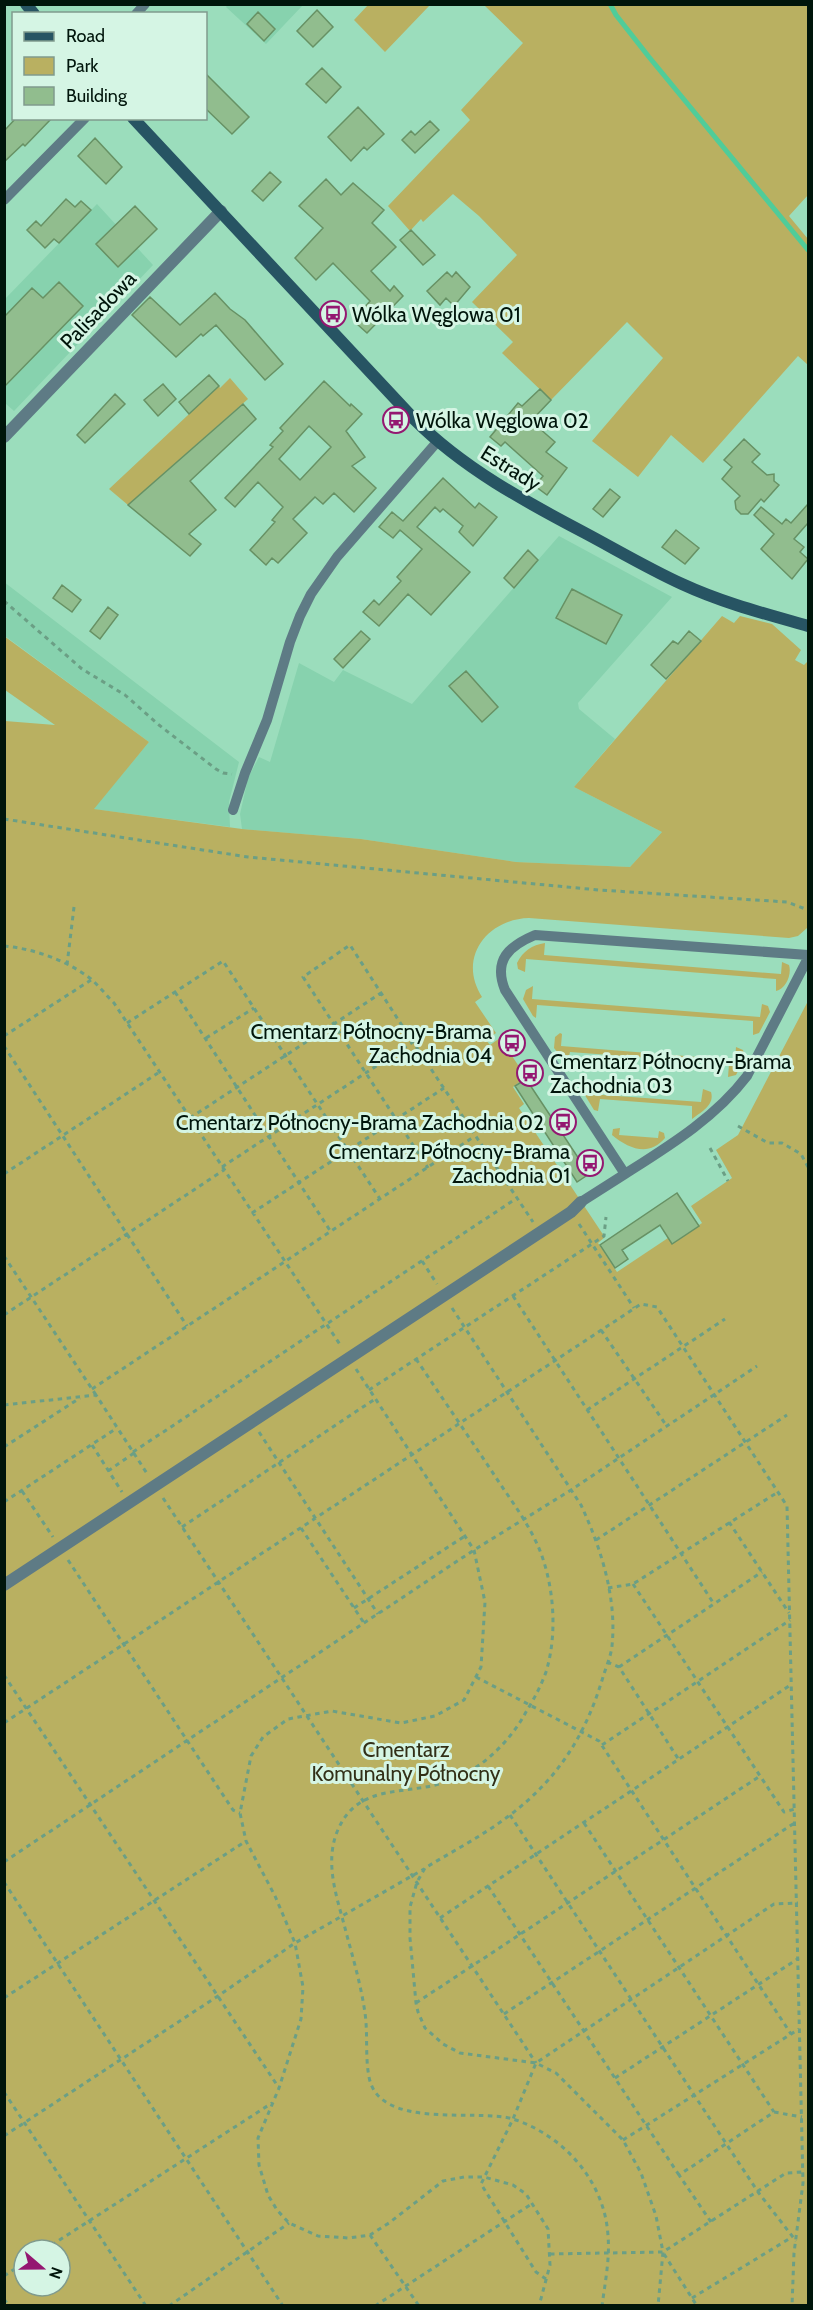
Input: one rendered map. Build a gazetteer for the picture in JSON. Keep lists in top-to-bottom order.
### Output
{
  "streets": {
    "main road": ["Estrady"],
    "street": ["Palisadowa"]
  },
  "crossings": [
    ["Palisadowa", "Estrady"]
  ],
  "parks": ["Cmentarz Komunalny Północny"],
  "places": {
    "bus stop": [
      "Wólka Węglowa 01",
      "Wólka Węglowa 02",
      "Cmentarz Północny-Brama Zachodnia 04",
      "Cmentarz Północny-Brama Zachodnia 03",
      "Cmentarz Północny-Brama Zachodnia 02",
      "Cmentarz Północny-Brama Zachodnia 01"
    ]
  },
  "legend": ["Road", "Park", "Building"],
  "north": "right"
}
